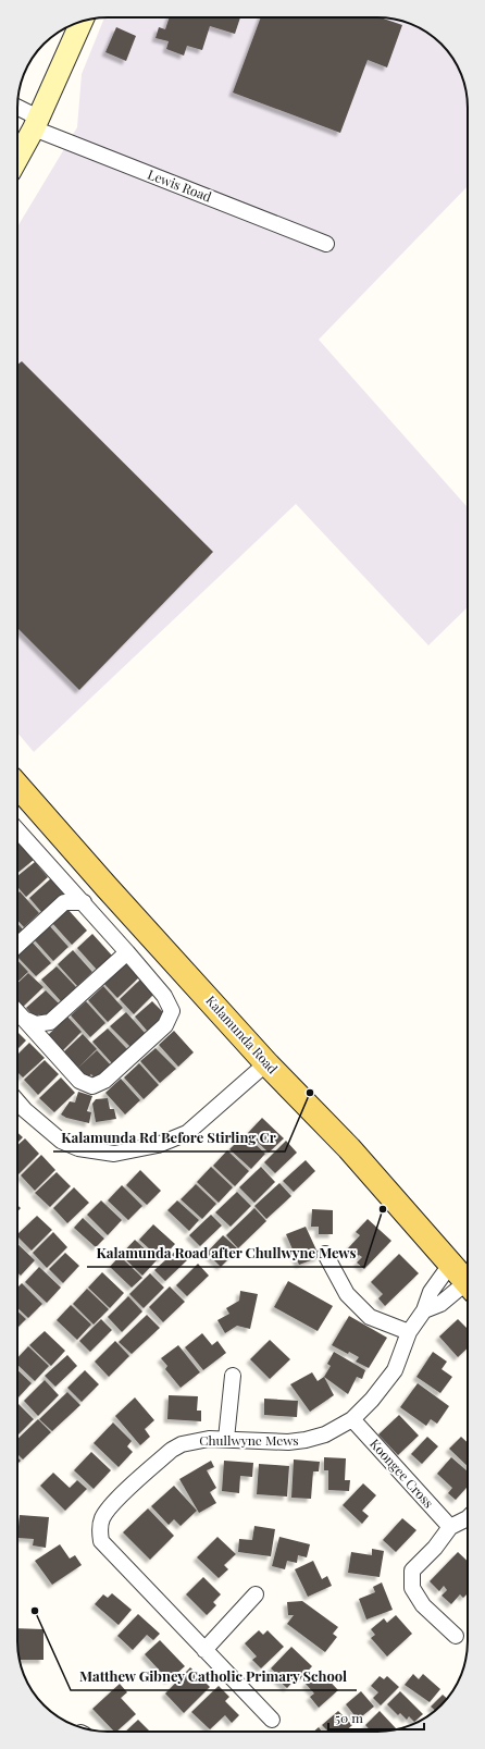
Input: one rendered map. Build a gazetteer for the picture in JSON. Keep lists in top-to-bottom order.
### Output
{
  "streets": {
    "main road": ["Kalamunda Road"],
    "street": ["Lewis Road", "Chullwyne Mews", "Koongee Cross"]
  },
  "crossings": [
    ["Kalamunda Road", "Chullwyne Mews"],
    ["Chullwyne Mews", "Koongee Cross"]
  ],
  "places": ["Kalamunda Rd Before Stirling Cr", "Kalamunda Road after Chullwyne Mews", "Matthew Gibney Catholic Primary School"],
  "scale_bar": "50 m"
}
